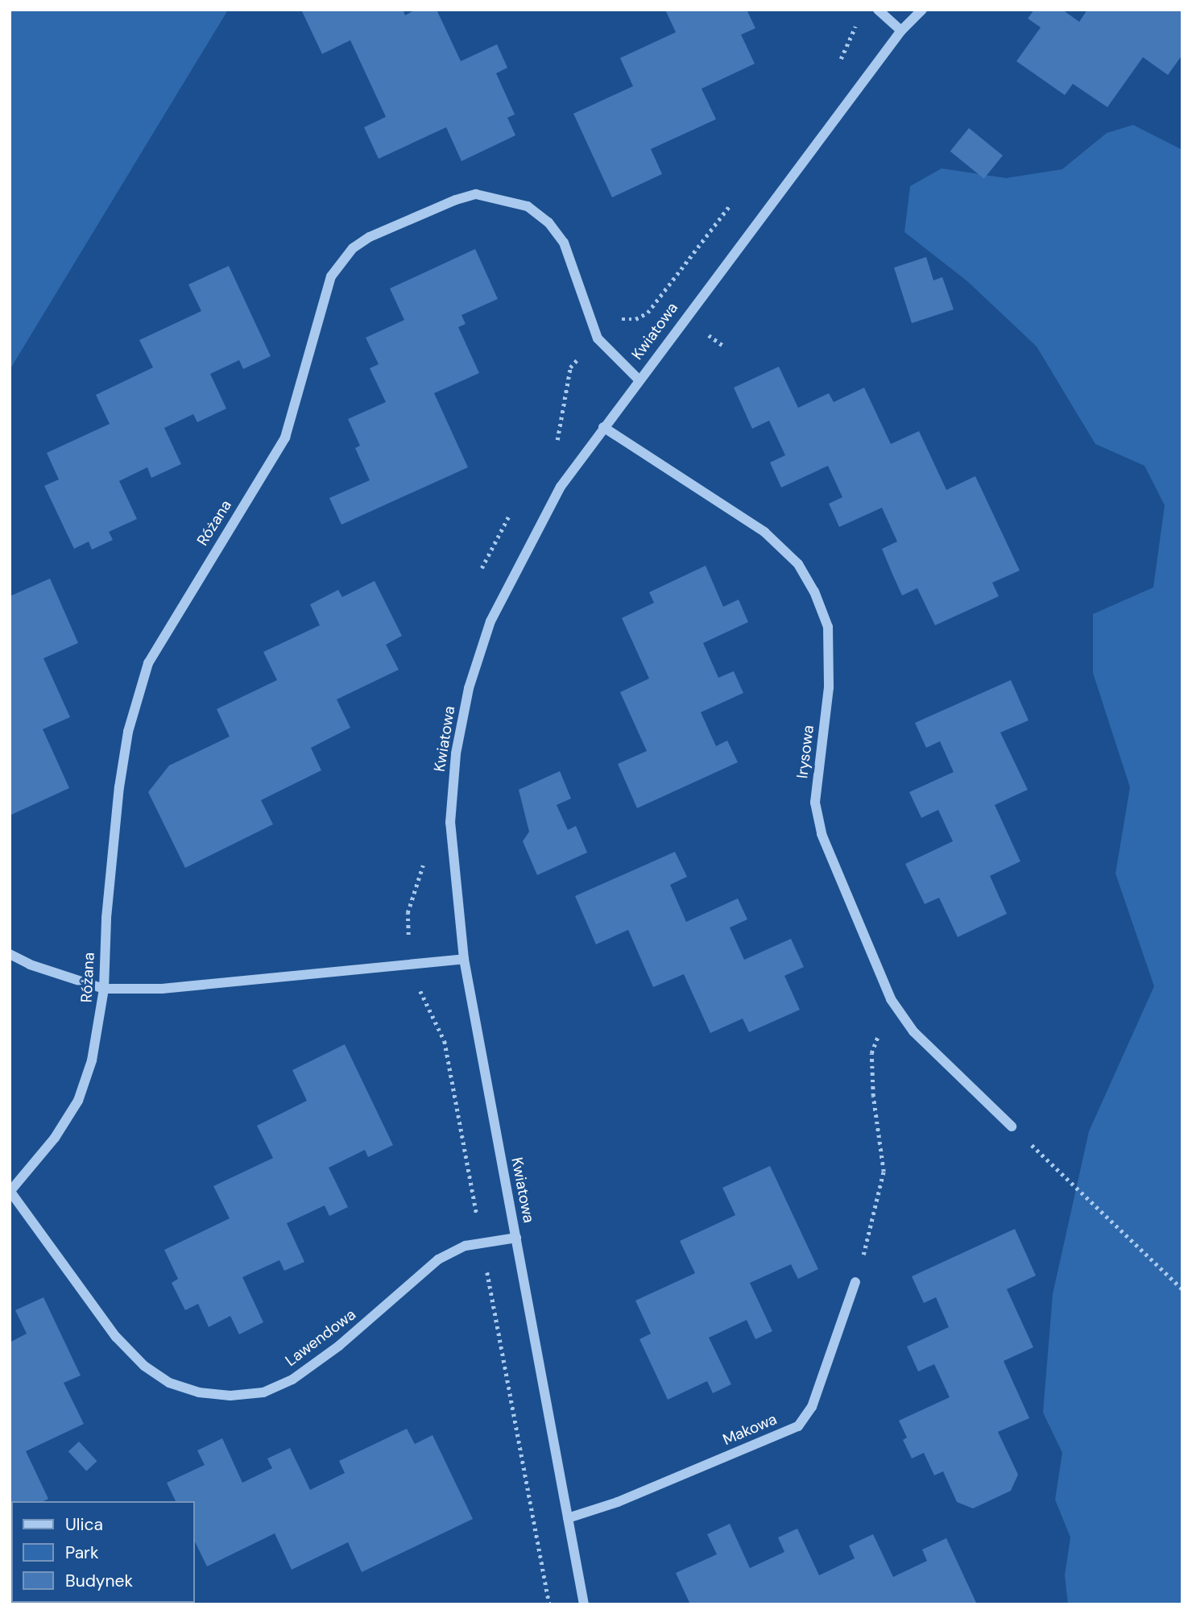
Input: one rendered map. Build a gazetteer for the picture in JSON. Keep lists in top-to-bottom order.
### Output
{
  "streets": {
    "street": [
      "Kwiatowa",
      "Różana",
      "Irysowa",
      "Lawendowa",
      "Makowa"
    ]
  },
  "crossings": [
    ["Kwiatowa", "Różana"],
    ["Kwiatowa", "Irysowa"],
    ["Kwiatowa", "Lawendowa"],
    ["Kwiatowa", "Makowa"],
    ["Różana", "Lawendowa"]
  ],
  "legend": ["Ulica", "Park", "Budynek"]
}
